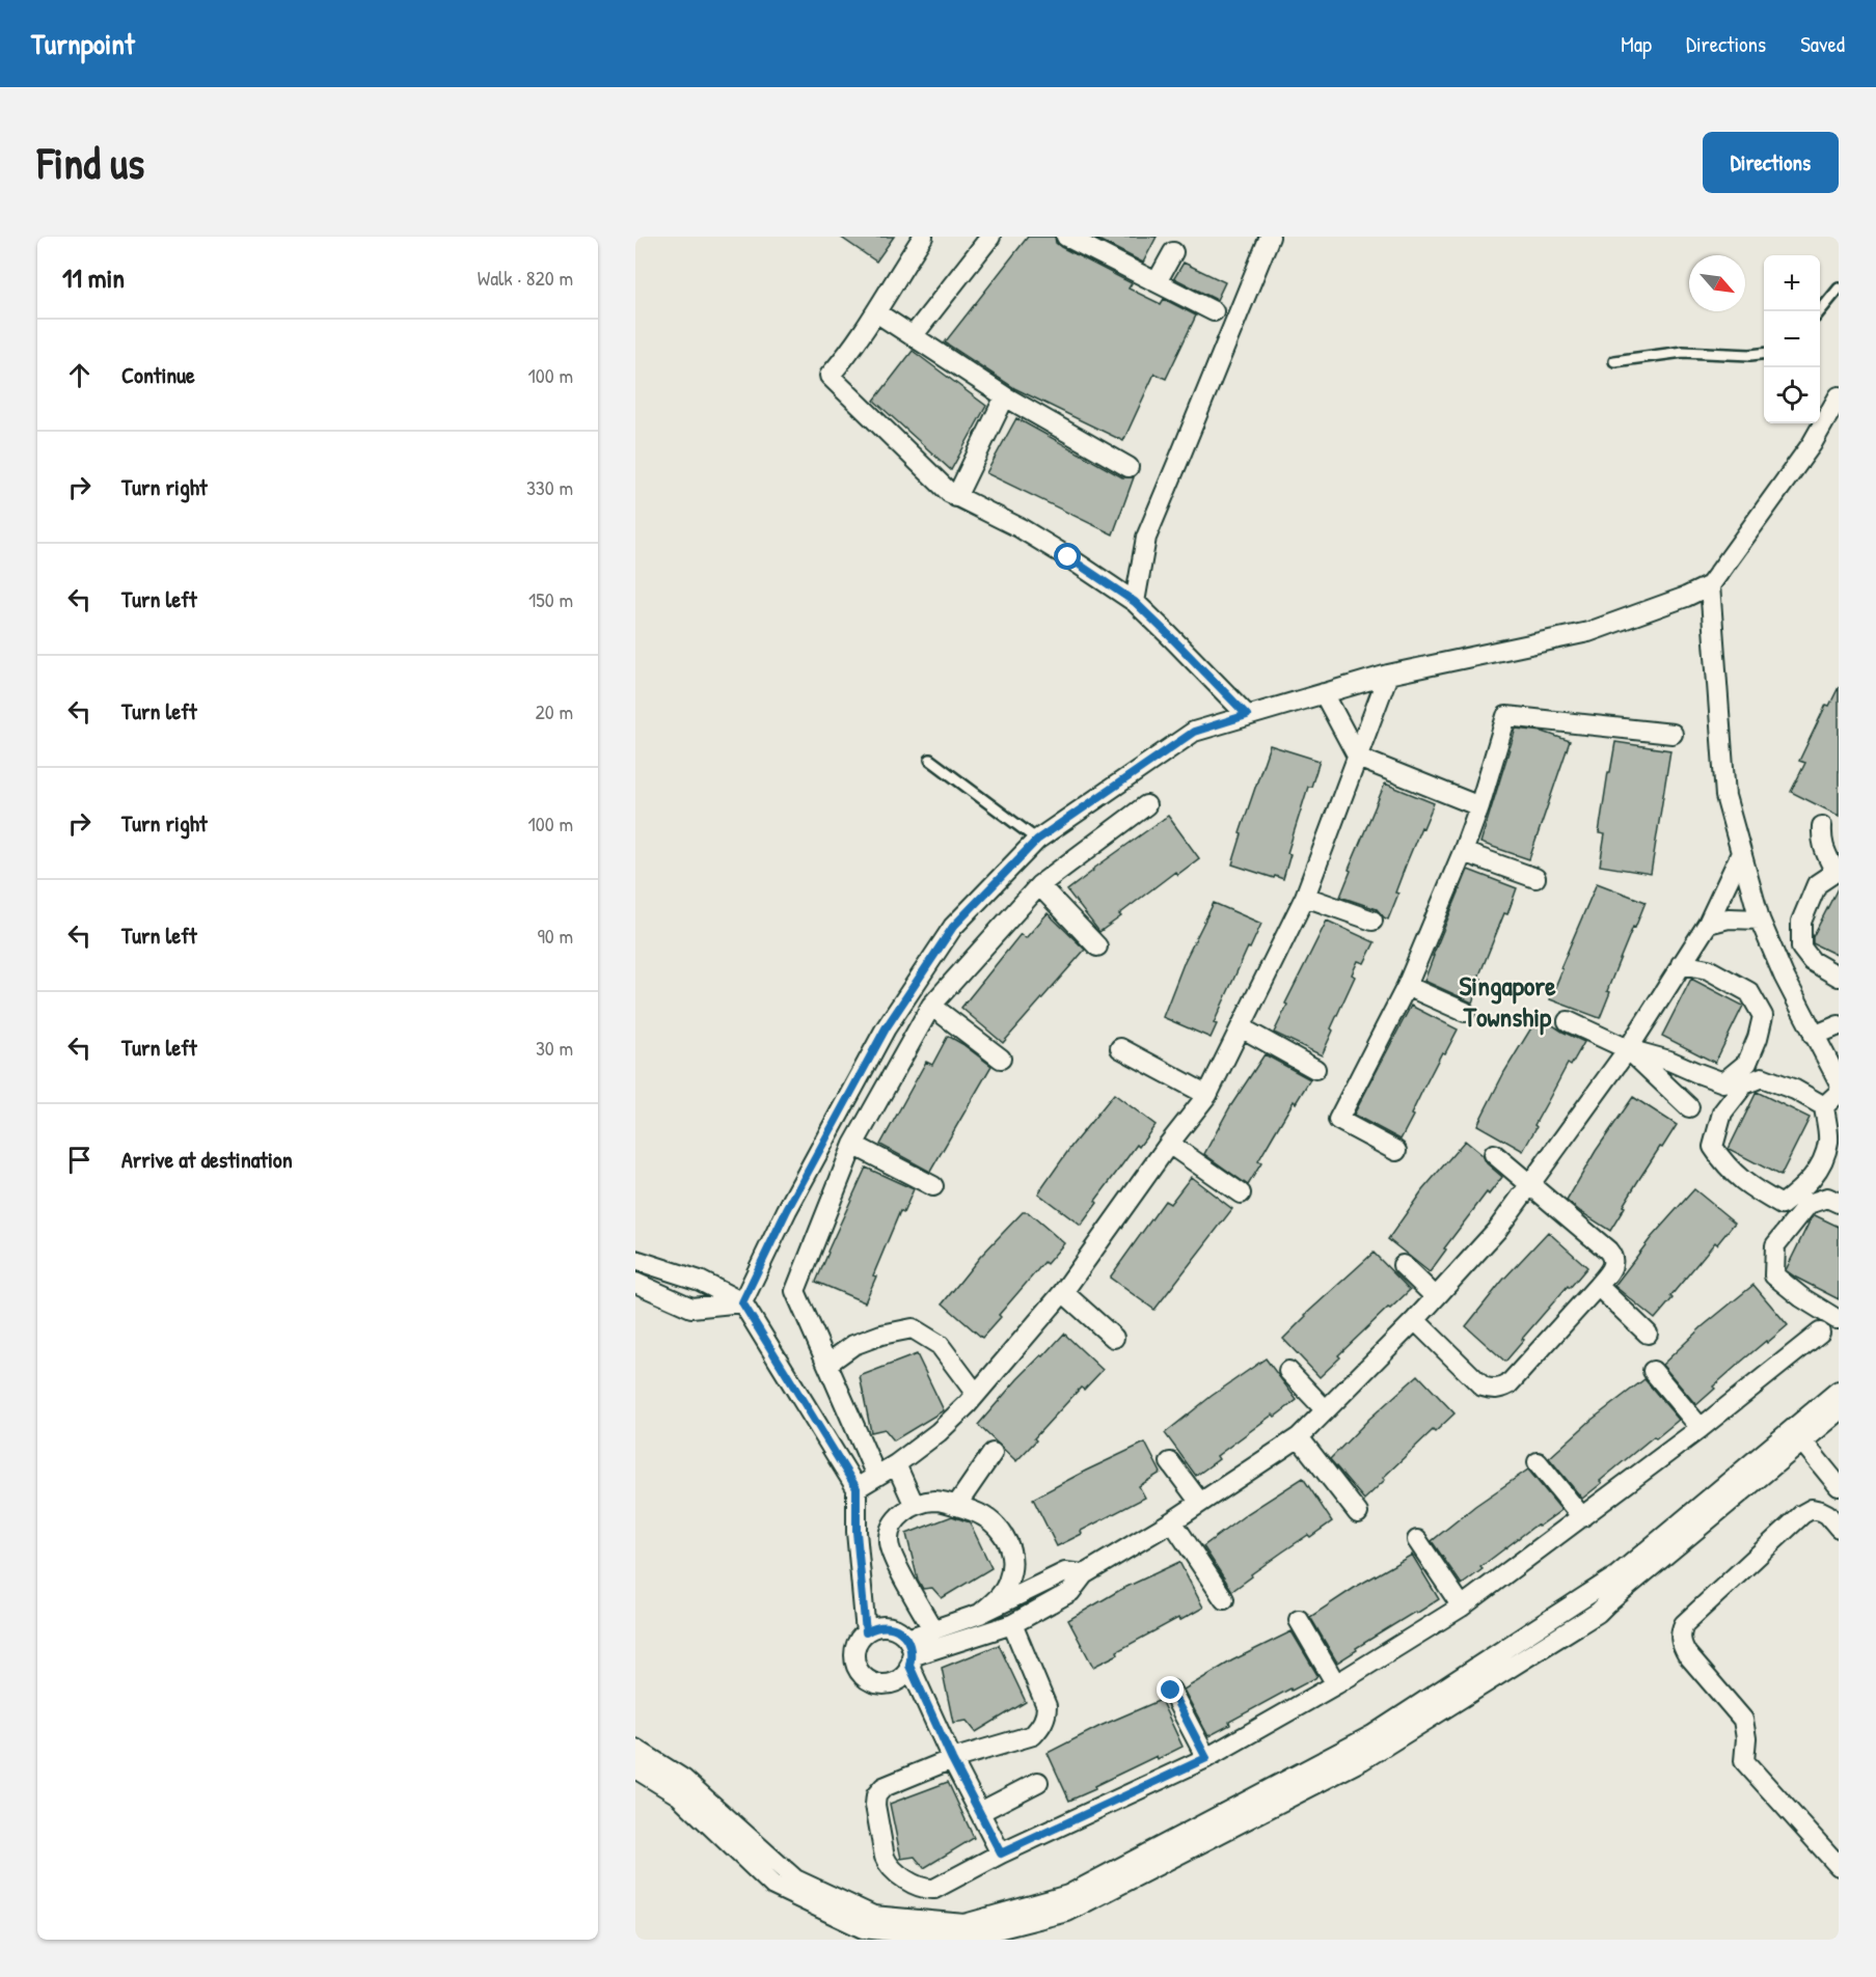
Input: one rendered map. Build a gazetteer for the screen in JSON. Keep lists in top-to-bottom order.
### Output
{
  "districts": ["Singapore Township"],
  "north": "bottom right",
  "page": {
    "header": "Turnpoint",
    "nav": ["Map", "Directions", "Saved"],
    "buttons": "Directions",
    "title": "Find us",
    "heading": ["11 min", "Walk · 820 m"],
    "map_buttons": ["+", "−"],
    "list": [
      ["Continue", "100 m"],
      ["Turn right", "330 m"],
      ["Turn left", "150 m"],
      ["Turn left", "20 m"],
      ["Turn right", "100 m"],
      ["Turn left", "90 m"],
      ["Turn left", "30 m"],
      "Arrive at destination"
    ]
  }
}
